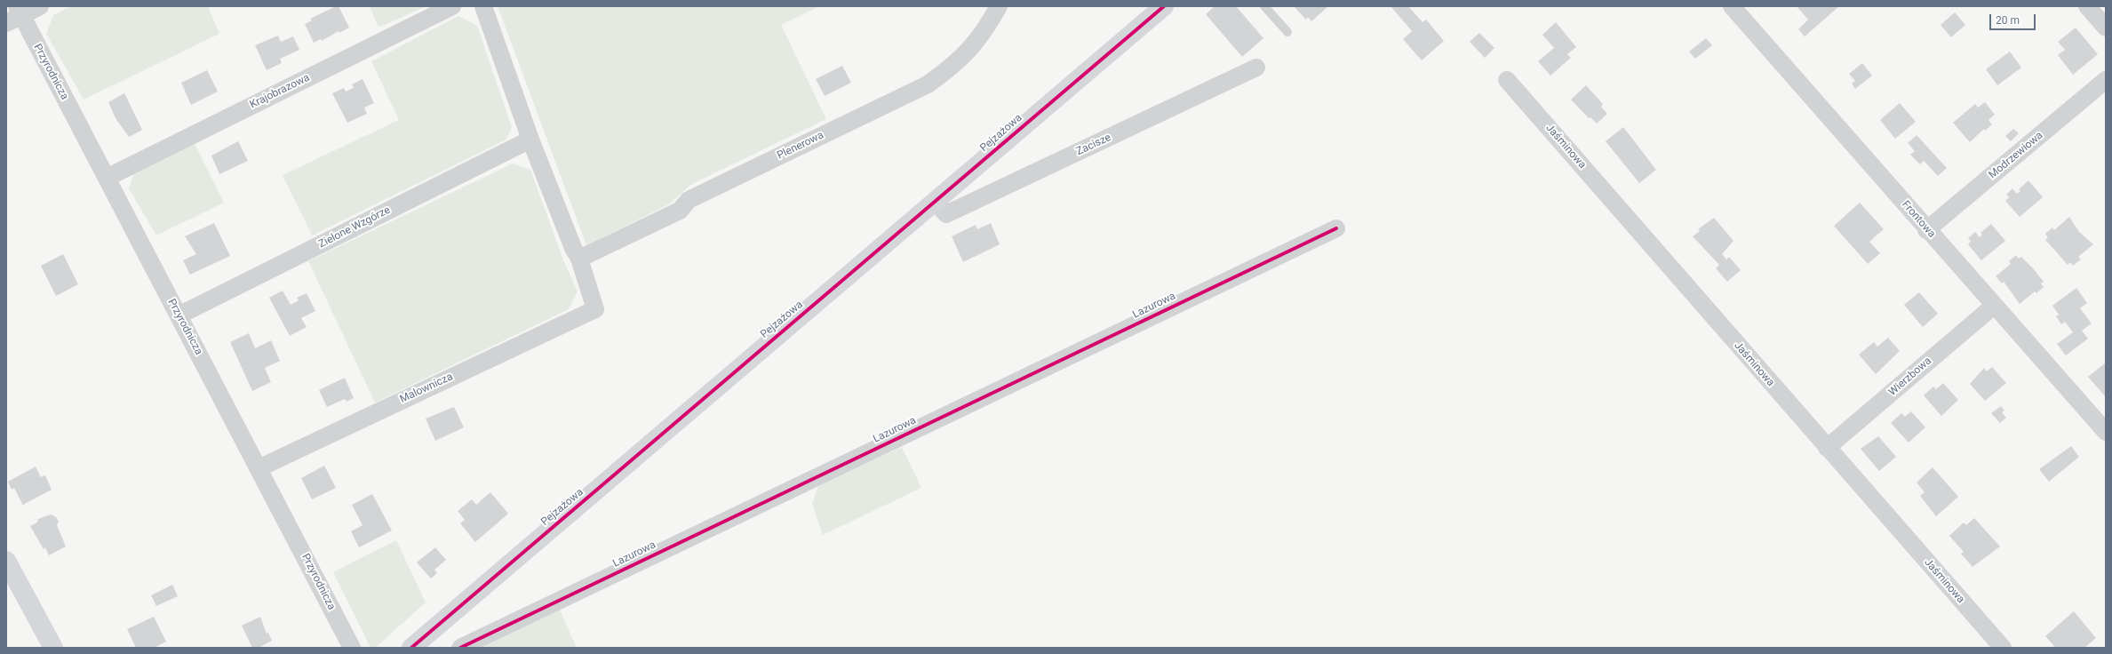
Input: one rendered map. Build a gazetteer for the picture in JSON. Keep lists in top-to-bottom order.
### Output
{
  "streets": {
    "street": [
      "Przyrodnicza",
      "Krajobrazowa",
      "Pejzażowa",
      "Zacisze",
      "Plenerowa",
      "Jaśminowa",
      "Modrzewiowa",
      "Frontowa",
      "Zielone Wzgórze",
      "Lazurowa",
      "Wierzbowa",
      "Malownicza"
    ]
  },
  "crossings": [
    ["Przyrodnicza", "Krajobrazowa"],
    ["Przyrodnicza", "Zielone Wzgórze"],
    ["Przyrodnicza", "Malownicza"],
    ["Pejzażowa", "Zacisze"],
    ["Plenerowa", "Malownicza"],
    ["Jaśminowa", "Wierzbowa"],
    ["Modrzewiowa", "Frontowa"],
    ["Frontowa", "Wierzbowa"]
  ],
  "scale_bar": "20 m"
}
